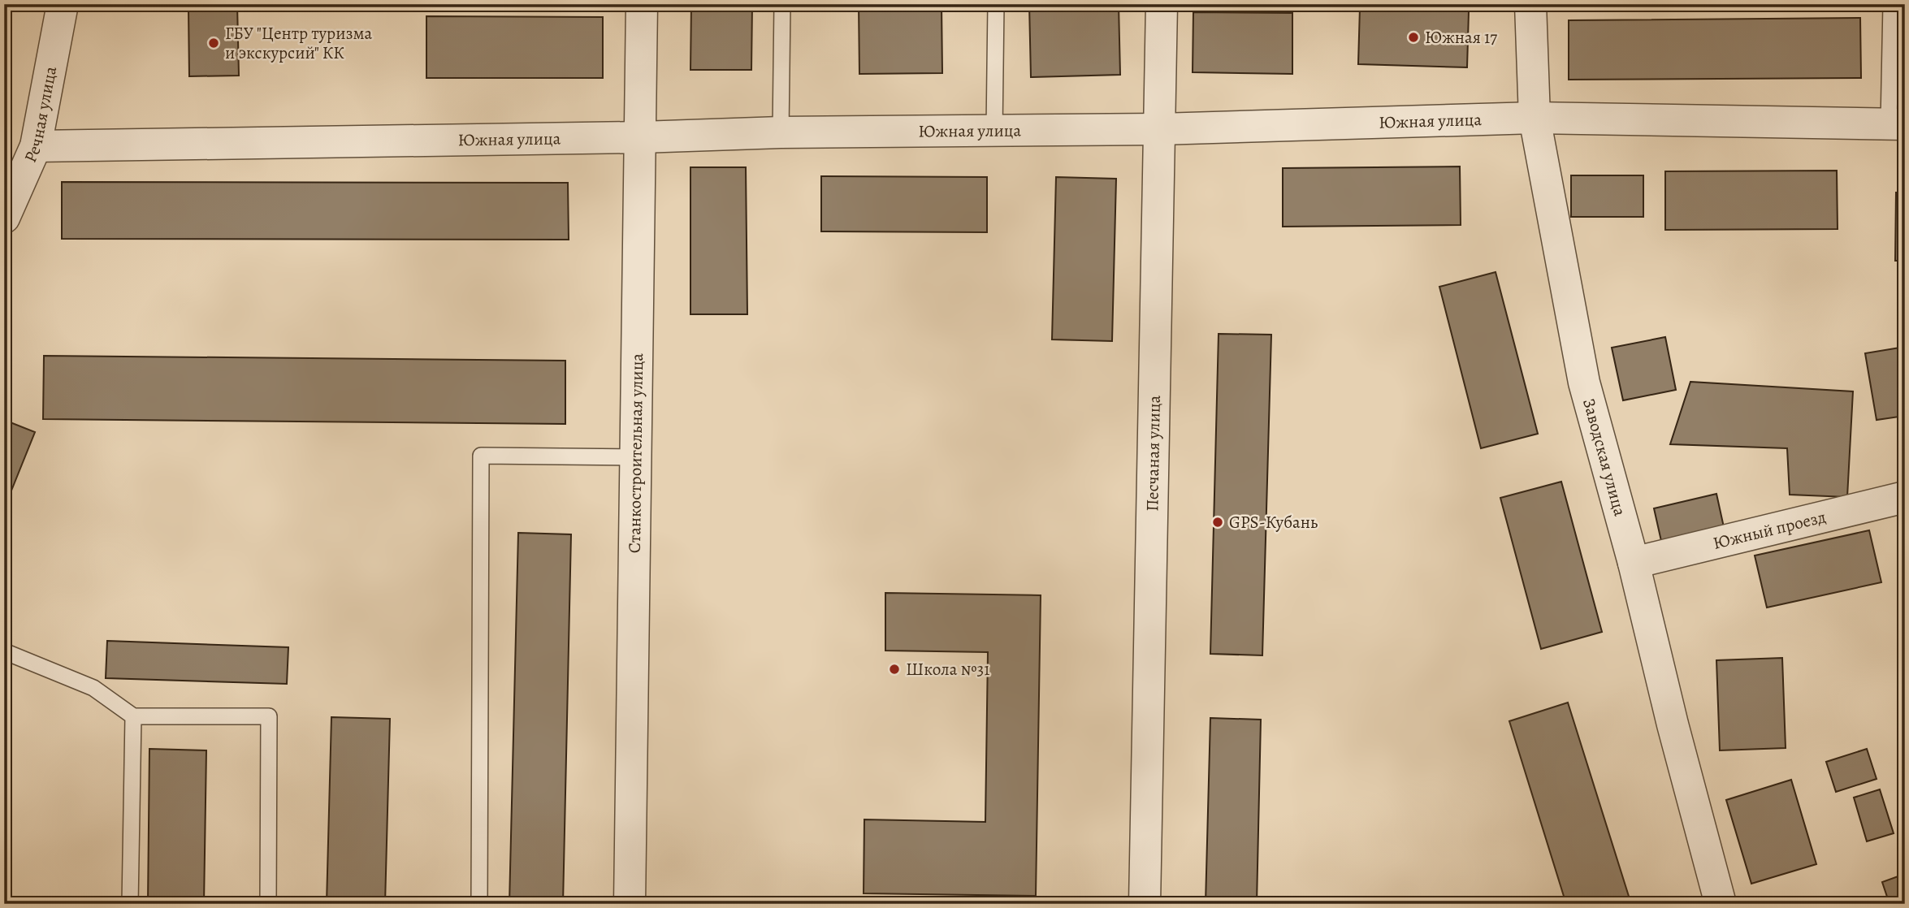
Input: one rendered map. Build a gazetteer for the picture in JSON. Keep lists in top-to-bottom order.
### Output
{
  "streets": {
    "street": [
      "Речная улица",
      "Южная улица",
      "Станкостроительная улица",
      "Песчаная улица",
      "Заводская улица",
      "Южный проезд"
    ]
  },
  "crossings": [
    ["Речная улица", "Южная улица"],
    ["Южная улица", "Станкостроительная улица"],
    ["Южная улица", "Песчаная улица"],
    ["Южная улица", "Заводская улица"],
    ["Заводская улица", "Южный проезд"]
  ],
  "places": [
    "Южная 17",
    "ГБУ \"Центр туризма и экскурсий\" КК",
    "GPS-Кубань",
    "Школа №31"
  ]
}
